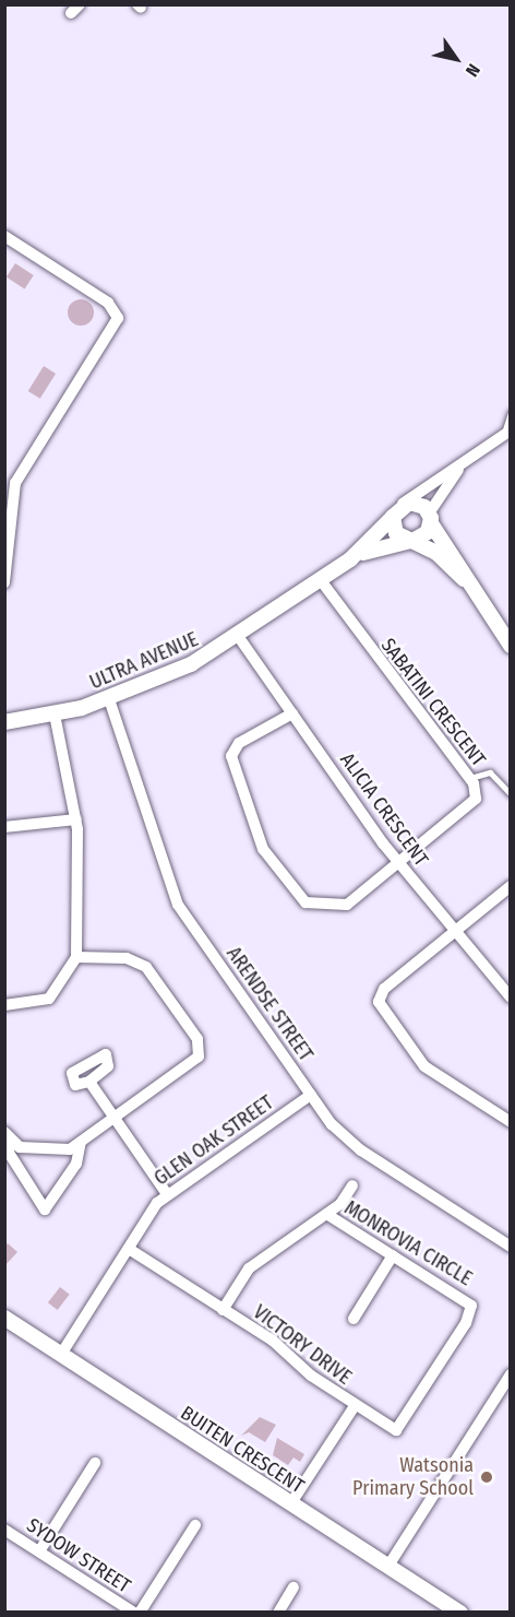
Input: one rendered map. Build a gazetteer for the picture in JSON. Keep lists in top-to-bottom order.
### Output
{
  "streets": {
    "street": [
      "ULTRA AVENUE",
      "SABATINI CRESCENT",
      "ALICIA CRESCENT",
      "ARENDSE STREET",
      "GLEN OAK STREET",
      "MONROVIA CIRCLE",
      "VICTORY DRIVE",
      "BUITEN CRESCENT",
      "SYDOW STREET"
    ]
  },
  "crossings": [
    ["ULTRA AVENUE", "SABATINI CRESCENT"],
    ["ULTRA AVENUE", "ALICIA CRESCENT"],
    ["ULTRA AVENUE", "ARENDSE STREET"],
    ["SABATINI CRESCENT", "ALICIA CRESCENT"],
    ["ARENDSE STREET", "GLEN OAK STREET"],
    ["GLEN OAK STREET", "VICTORY DRIVE"],
    ["GLEN OAK STREET", "BUITEN CRESCENT"],
    ["MONROVIA CIRCLE", "VICTORY DRIVE"],
    ["VICTORY DRIVE", "BUITEN CRESCENT"]
  ],
  "places": ["Watsonia Primary School"],
  "north": "bottom right"
}
